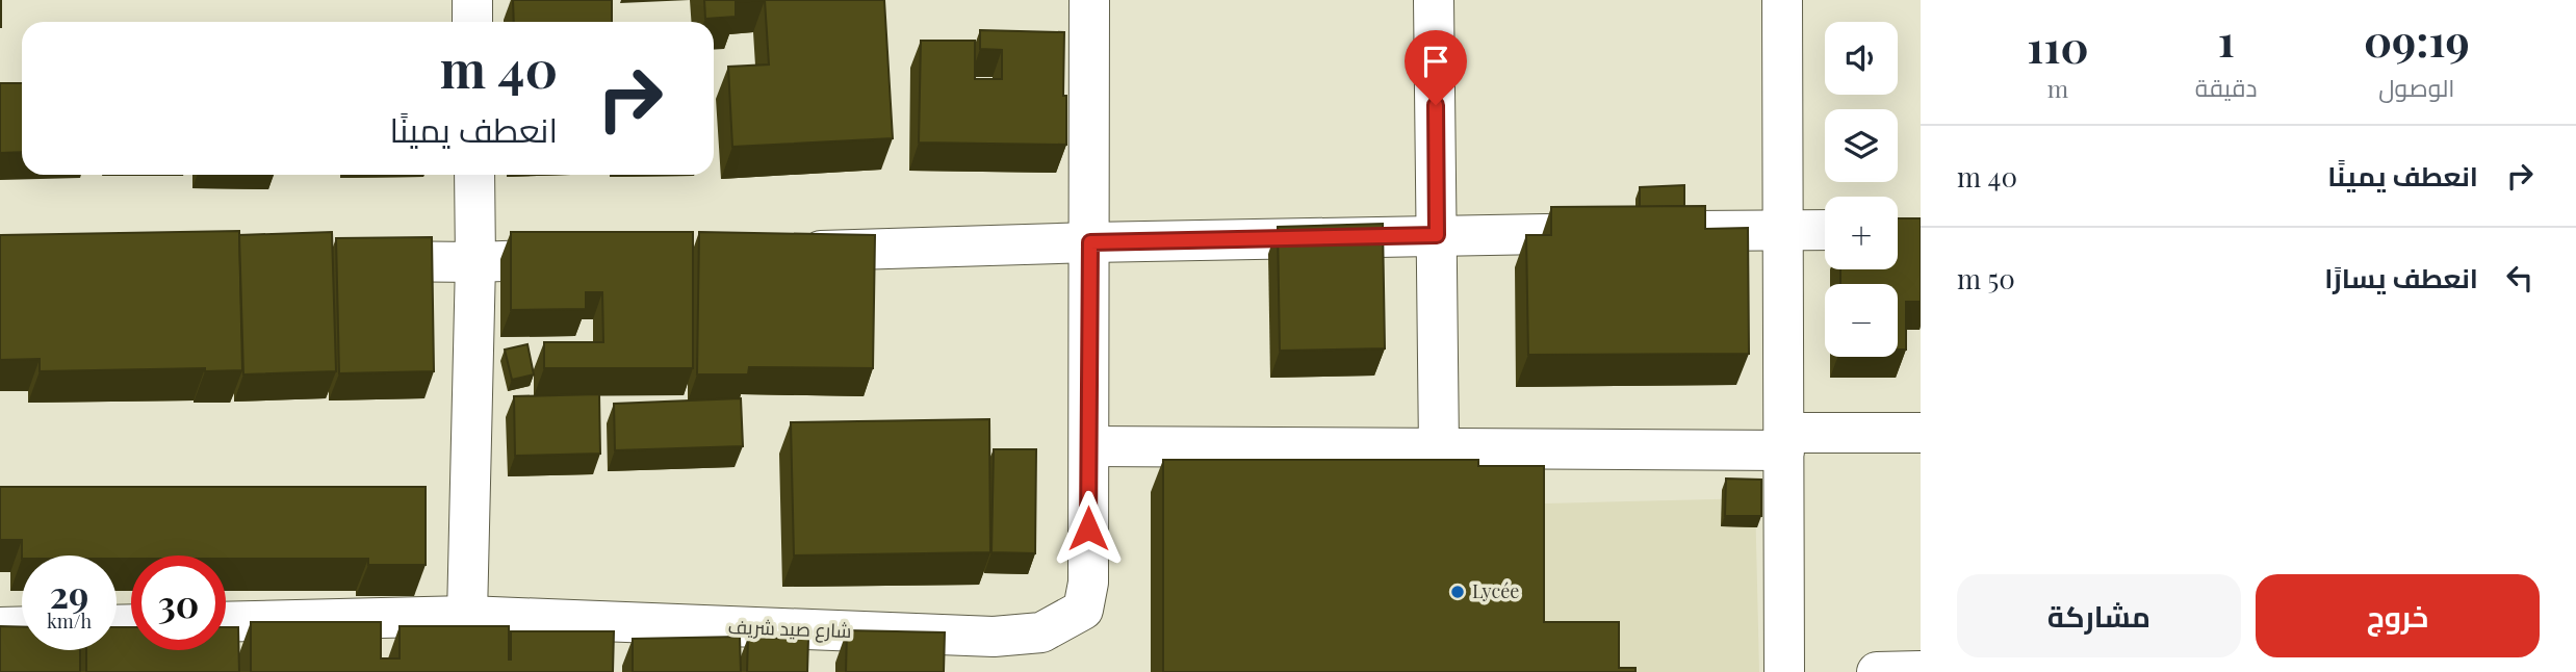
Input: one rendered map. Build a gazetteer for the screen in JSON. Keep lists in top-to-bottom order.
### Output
{
  "streets": {
    "street": ["شارع صيد شريف"]
  },
  "places": ["Lycée"],
  "page": {
    "eta": [
      "09:19",
      "الوصول",
      "1",
      "دقيقة",
      "110",
      "m"
    ],
    "map_buttons": ["+", "−"],
    "turn": ["40 m", "انعطف يمينًا"],
    "list": [
      {
        "name": "انعطف يمينًا",
        "value": "40 m"
      },
      {
        "name": "انعطف يسارًا",
        "value": "50 m"
      }
    ],
    "speed": "29 km/h",
    "limit": "30",
    "buttons": ["خروج", "مشاركة"]
  }
}
